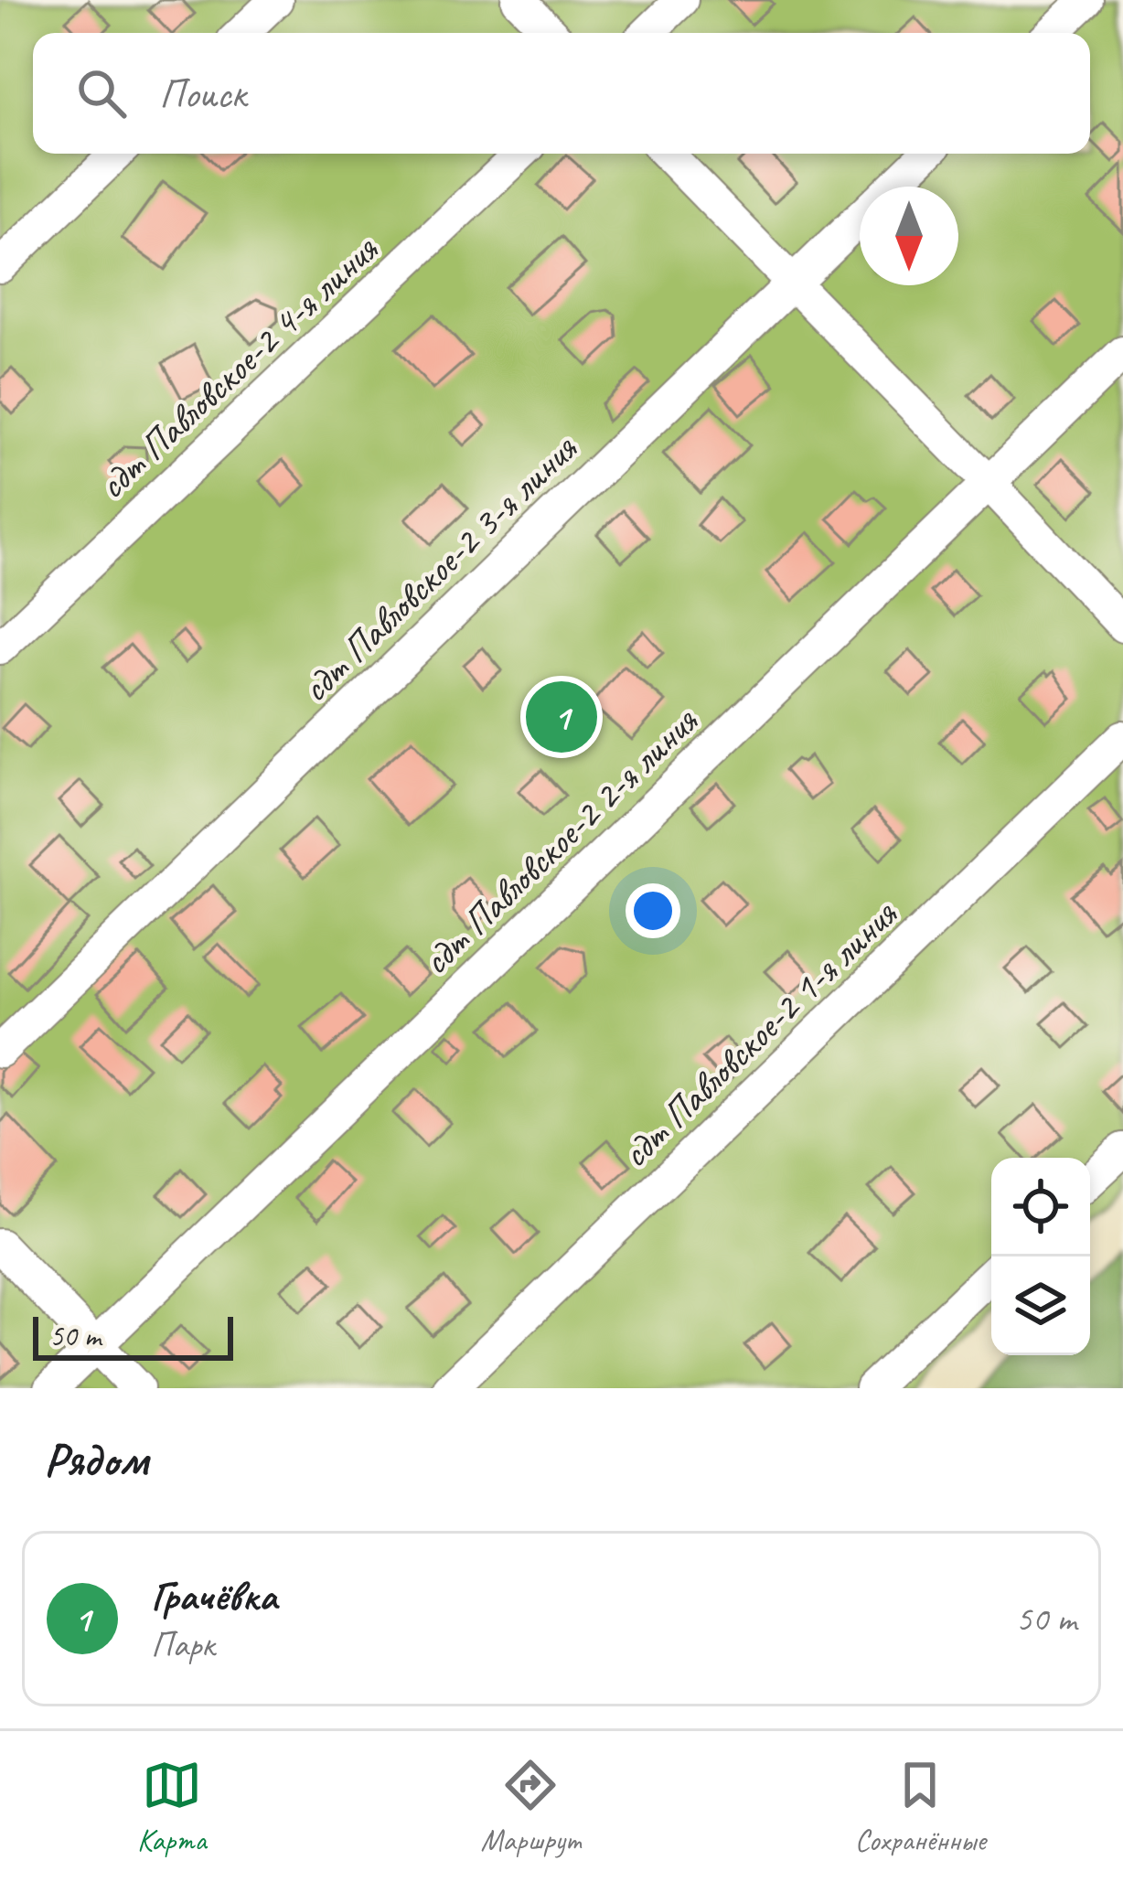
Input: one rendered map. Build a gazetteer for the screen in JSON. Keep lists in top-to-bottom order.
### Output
{
  "streets": {
    "lane": [
      "сдт Павловское-2 4-я линия",
      "сдт Павловское-2 3-я линия",
      "сдт Павловское-2 2-я линия",
      "сдт Павловское-2 1-я линия"
    ]
  },
  "scale_bar": "50 m",
  "north": "bottom",
  "page": {
    "search": "Поиск",
    "pins": "1",
    "scale": "50 m",
    "heading": "Рядом",
    "list": [
      {
        "mark": "1",
        "name": "Грачёвка",
        "note": "Парк",
        "value": "50 m"
      }
    ],
    "nav": ["Карта", "Маршрут", "Сохранённые"]
  }
}
